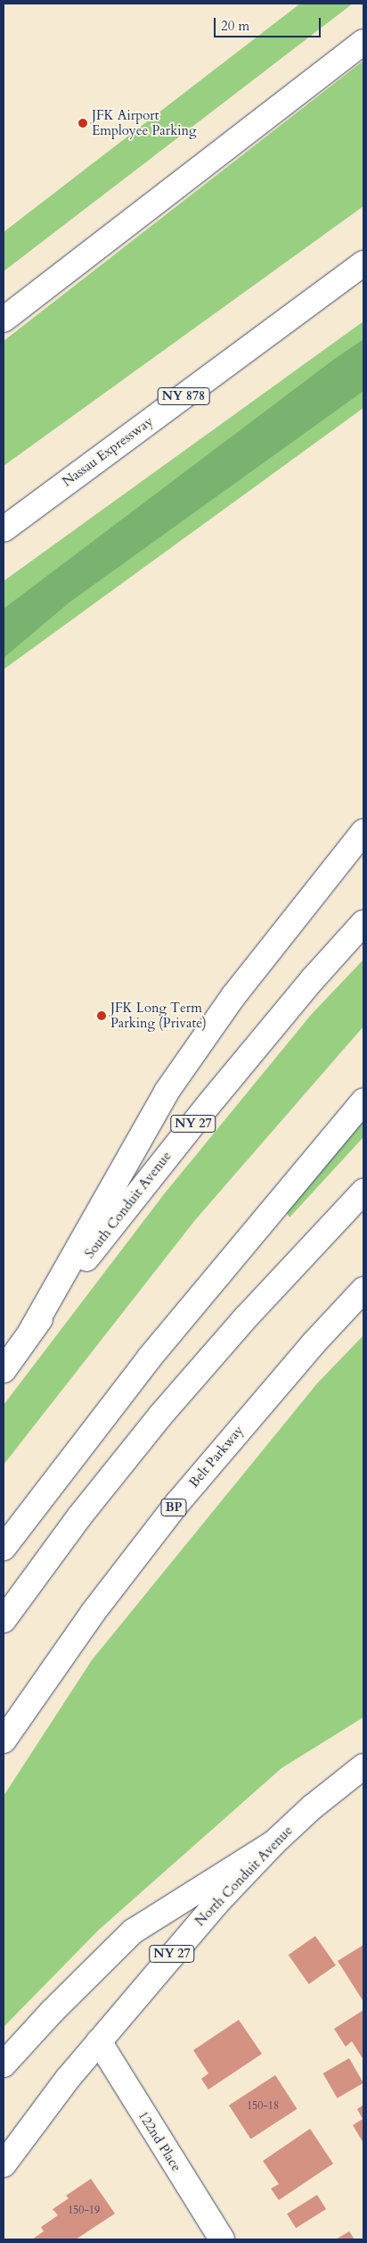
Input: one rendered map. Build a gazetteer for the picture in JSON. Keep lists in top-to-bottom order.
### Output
{
  "streets": {
    "main road": [
      "NY 878",
      "Nassau Expressway",
      "NY 27",
      "South Conduit Avenue",
      "Belt Parkway",
      "BP",
      "North Conduit Avenue",
      "122nd Place"
    ]
  },
  "crossings": [
    ["North Conduit Avenue", "122nd Place"]
  ],
  "places": ["JFK Airport Employee Parking", "JFK Long Term Parking (Private)"],
  "house_numbers": ["150-18", "150-19"],
  "scale_bar": "20 m"
}
